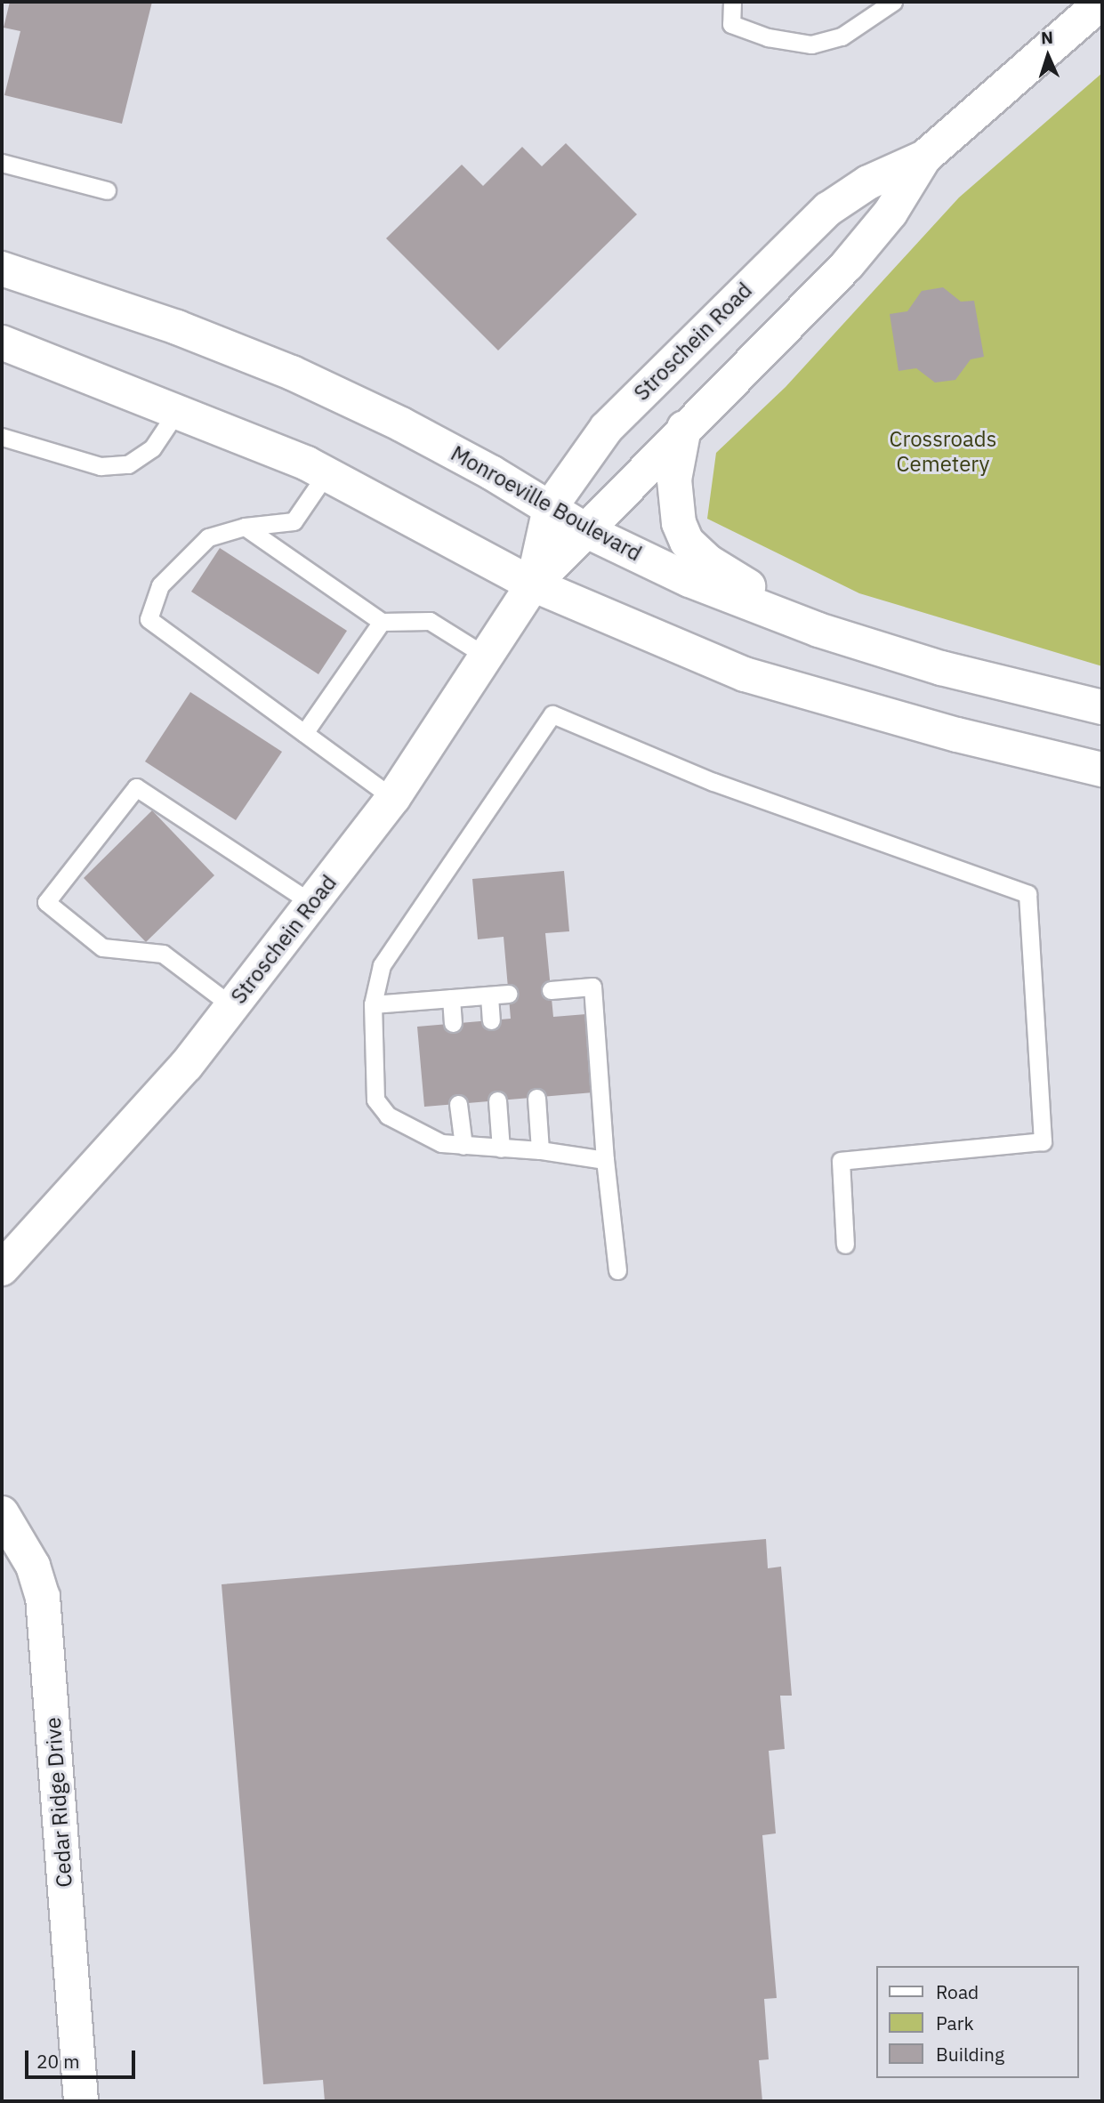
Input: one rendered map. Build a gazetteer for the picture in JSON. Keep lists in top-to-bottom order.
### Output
{
  "streets": {
    "main road": ["Stroschein Road", "Monroeville Boulevard", "Cedar Ridge Drive"]
  },
  "crossings": [
    ["Stroschein Road", "Monroeville Boulevard"]
  ],
  "parks": ["Crossroads Cemetery"],
  "legend": ["Road", "Park", "Building"],
  "scale_bar": "20 m",
  "north": "top"
}
